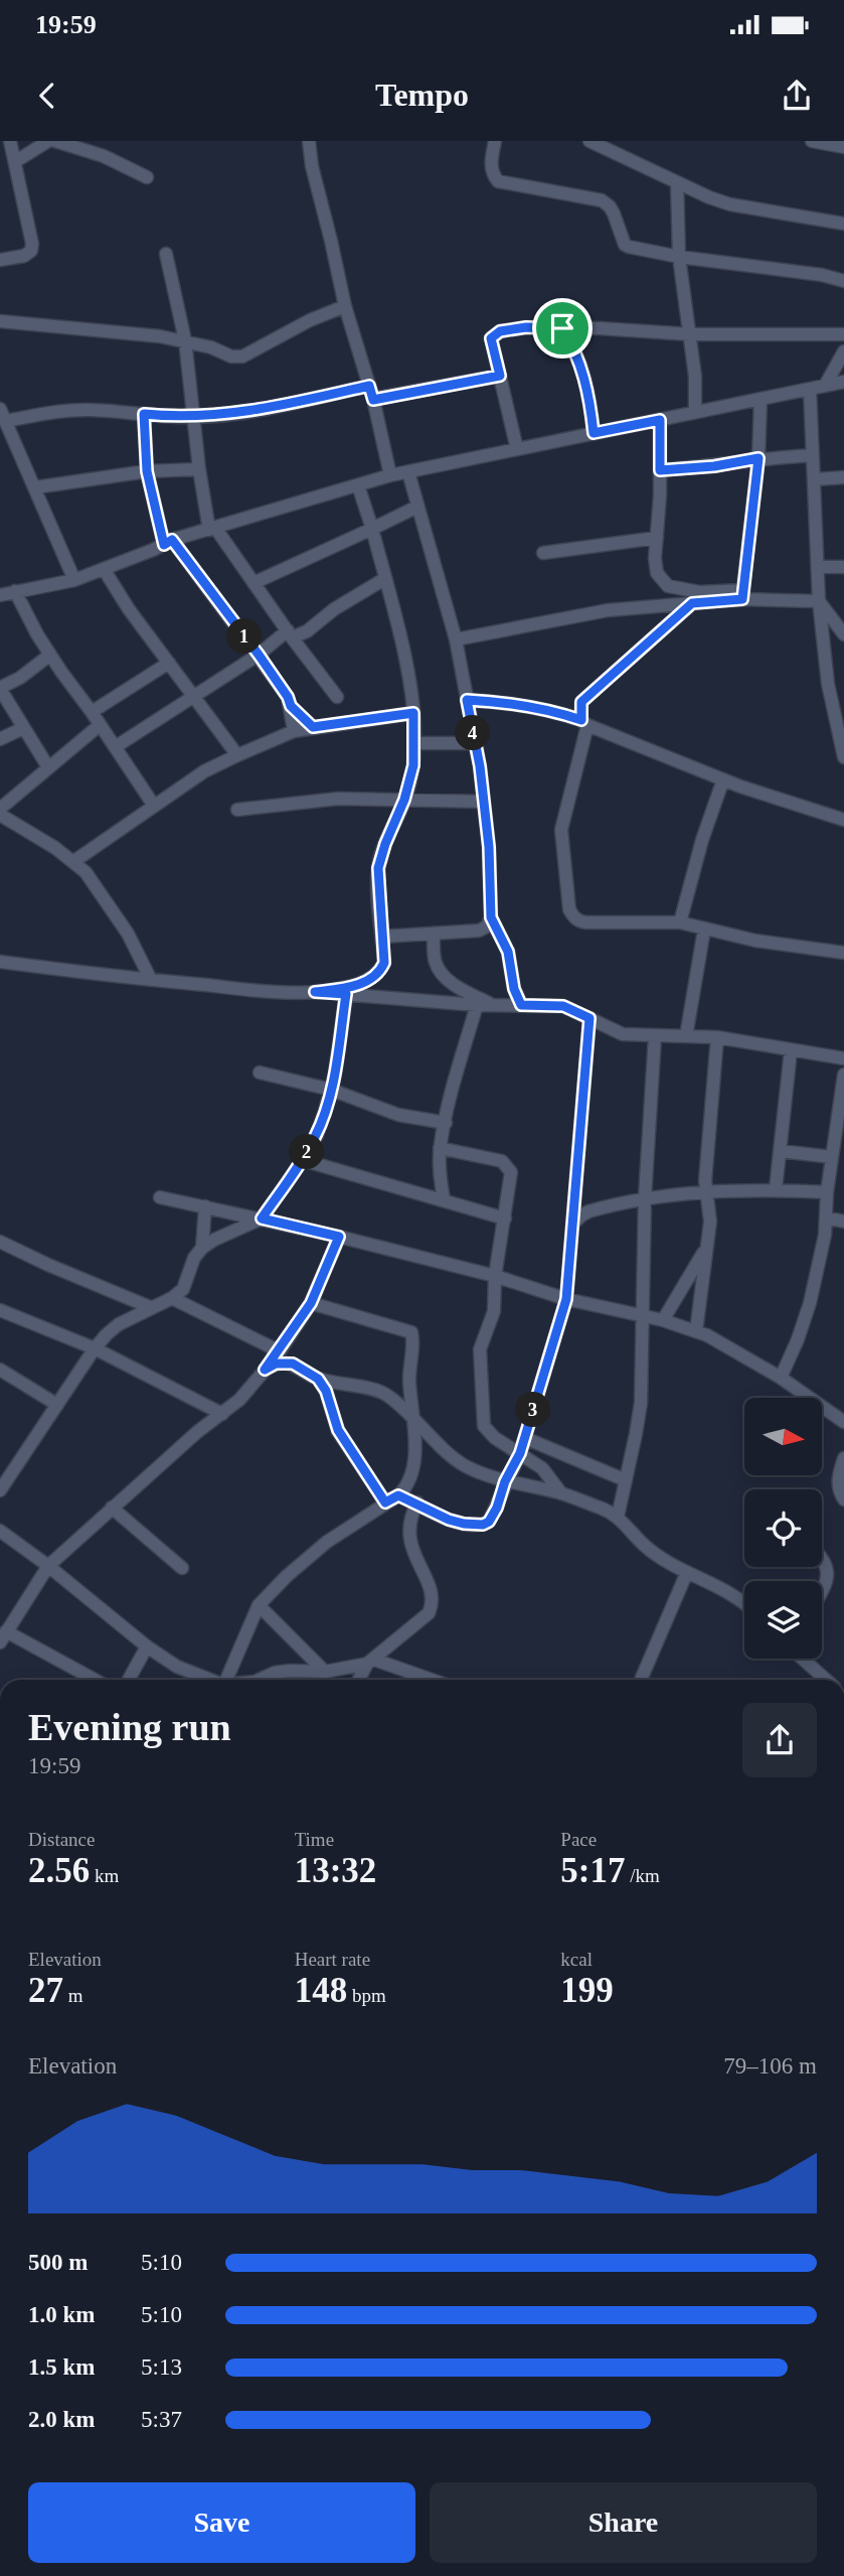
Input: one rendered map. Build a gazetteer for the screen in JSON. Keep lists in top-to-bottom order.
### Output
{
  "north": "right",
  "page": {
    "status": "19:59",
    "header": "Tempo",
    "pins": [
      "1",
      "4",
      "2",
      "3"
    ],
    "heading": ["Evening run", "19:59"],
    "stats": [
      ["Distance", "2.56 km"],
      ["Time", "13:32"],
      ["Pace", "5:17 /km"],
      ["Elevation", "27 m"],
      ["Heart rate", "148 bpm"],
      ["kcal", "199"]
    ],
    "chart": ["Elevation", "79–106 m"],
    "list": [
      {
        "name": "500 m",
        "note": "5:10"
      },
      {
        "name": "1.0 km",
        "note": "5:10"
      },
      {
        "name": "1.5 km",
        "note": "5:13"
      },
      {
        "name": "2.0 km",
        "note": "5:37"
      }
    ],
    "buttons": ["Save", "Share"]
  }
}
